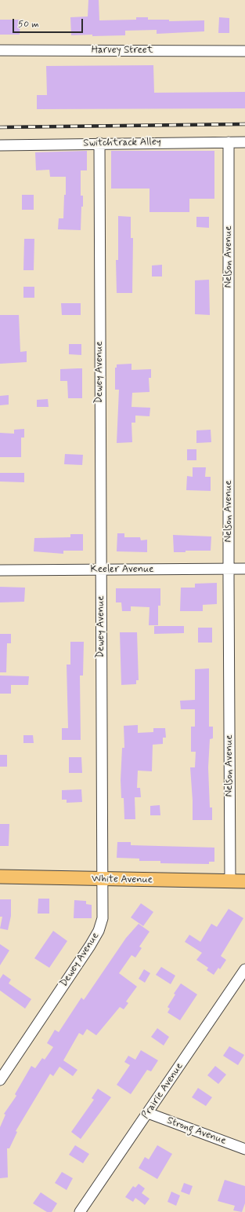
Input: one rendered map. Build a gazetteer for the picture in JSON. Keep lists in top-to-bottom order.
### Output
{
  "streets": {
    "main road": ["White Avenue"],
    "street": [
      "Harvey Street",
      "Switchtrack Alley",
      "Nelson Avenue",
      "Dewey Avenue",
      "Keeler Avenue",
      "Prairie Avenue",
      "Strong Avenue"
    ]
  },
  "crossings": [
    ["Switchtrack Alley", "Nelson Avenue"],
    ["Switchtrack Alley", "Dewey Avenue"],
    ["Nelson Avenue", "Keeler Avenue"],
    ["Nelson Avenue", "White Avenue"],
    ["Dewey Avenue", "Keeler Avenue"],
    ["Dewey Avenue", "White Avenue"],
    ["Prairie Avenue", "Strong Avenue"]
  ],
  "scale_bar": "50 m"
}
